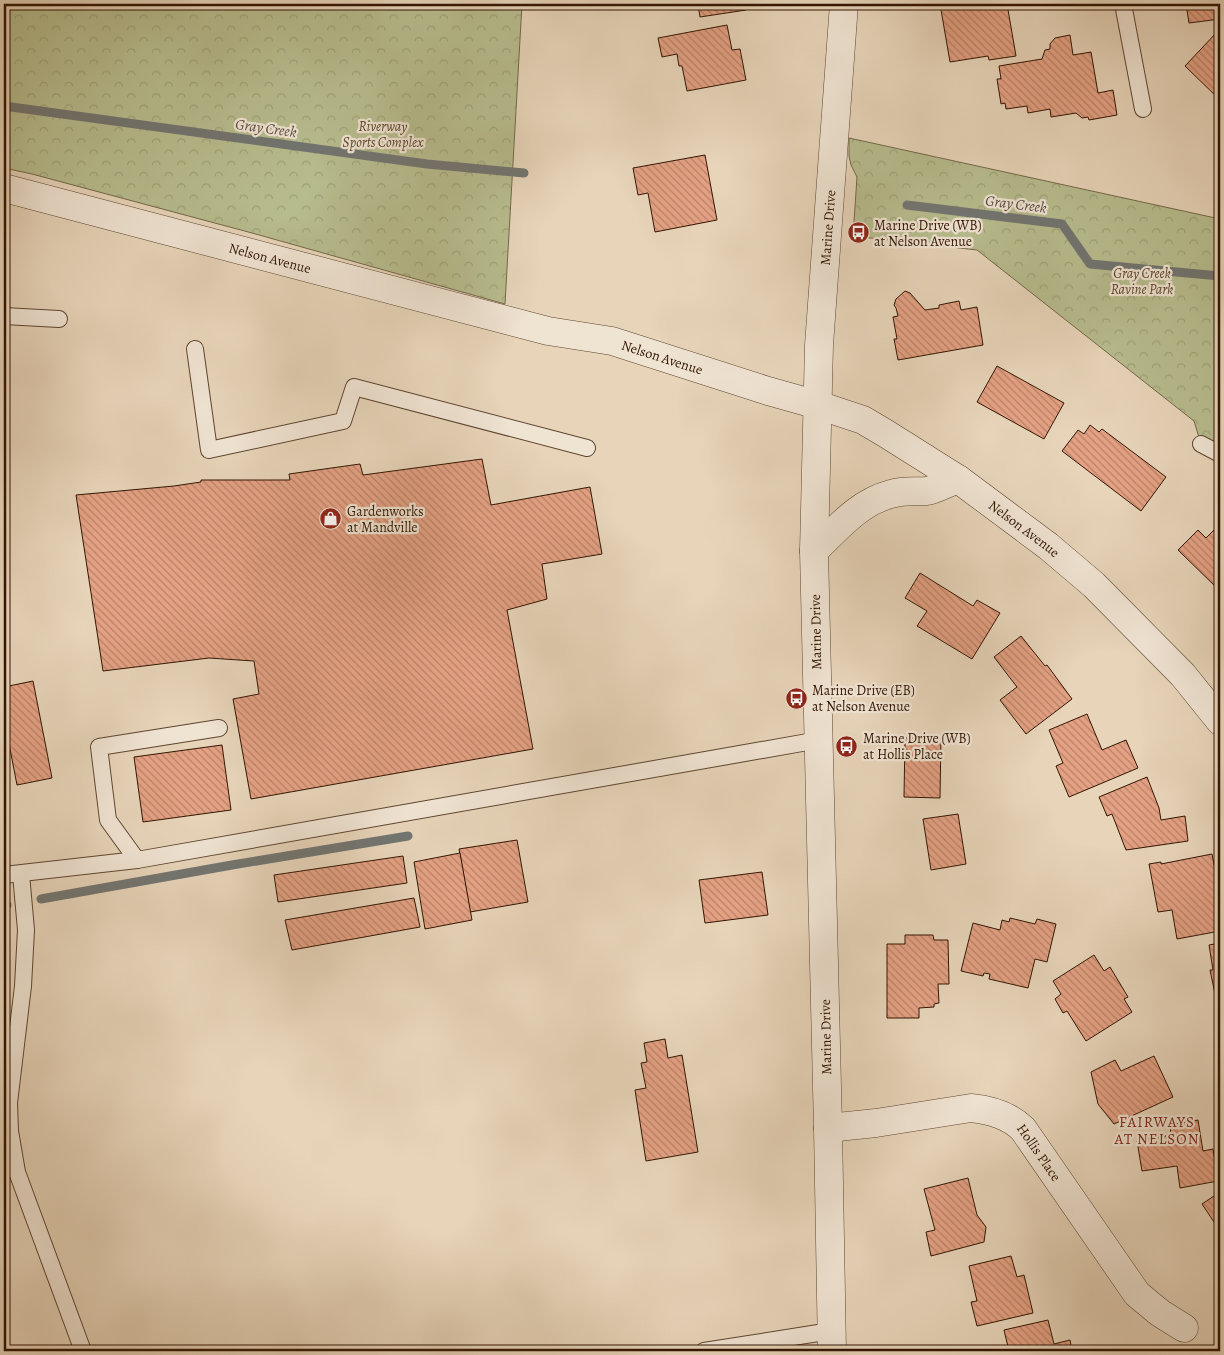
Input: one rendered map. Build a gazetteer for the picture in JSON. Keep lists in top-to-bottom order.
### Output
{
  "streets": {
    "street": ["Marine Drive", "Nelson Avenue", "Hollis Place"]
  },
  "crossings": [
    ["Marine Drive", "Nelson Avenue"],
    ["Marine Drive", "Hollis Place"]
  ],
  "districts": ["FAIRWAYS AT NELSON"],
  "water": ["Gray Creek"],
  "parks": ["Riverway Sports Complex", "Gray Creek Ravine Park"],
  "places": {
    "bus stop": ["Marine Drive (WB) at Nelson Avenue", "Marine Drive (EB) at Nelson Avenue", "Marine Drive (WB) at Hollis Place"],
    "shop": ["Gardenworks at Mandville"]
  }
}
